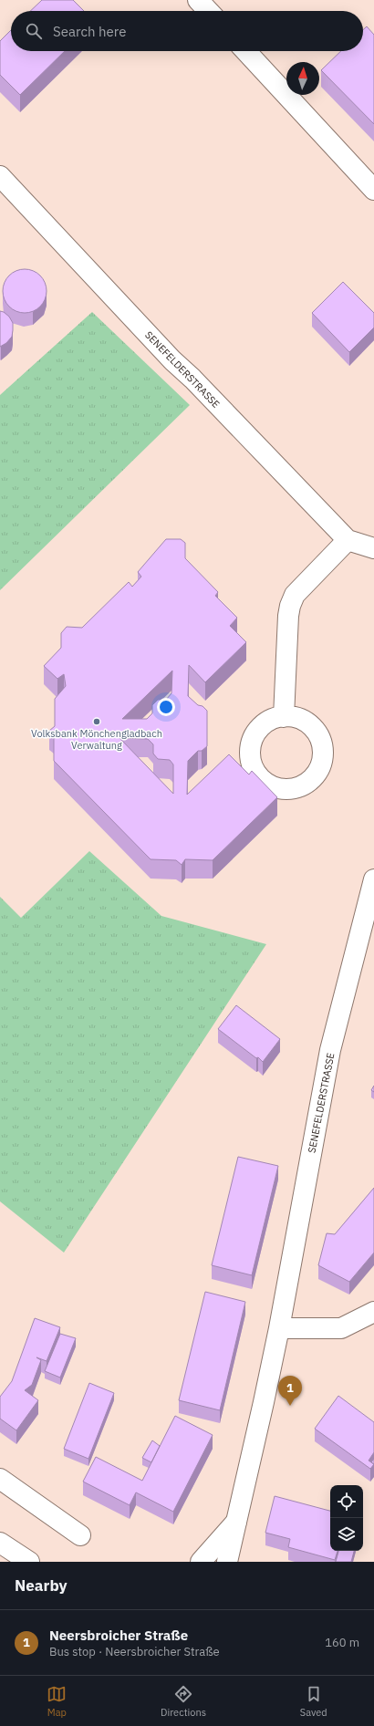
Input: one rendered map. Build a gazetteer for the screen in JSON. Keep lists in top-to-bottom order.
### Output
{
  "streets": {
    "street": ["SENEFELDERSTRASSE"]
  },
  "places": ["Volksbank Mönchengladbach Verwaltung"],
  "north": "top",
  "page": {
    "search": "Search here",
    "pins": "1",
    "heading": "Nearby",
    "list": [
      {
        "mark": "1",
        "name": "Neersbroicher Straße",
        "note": "Bus stop · Neersbroicher Straße",
        "value": "160 m"
      }
    ],
    "nav": ["Map", "Directions", "Saved"]
  }
}
